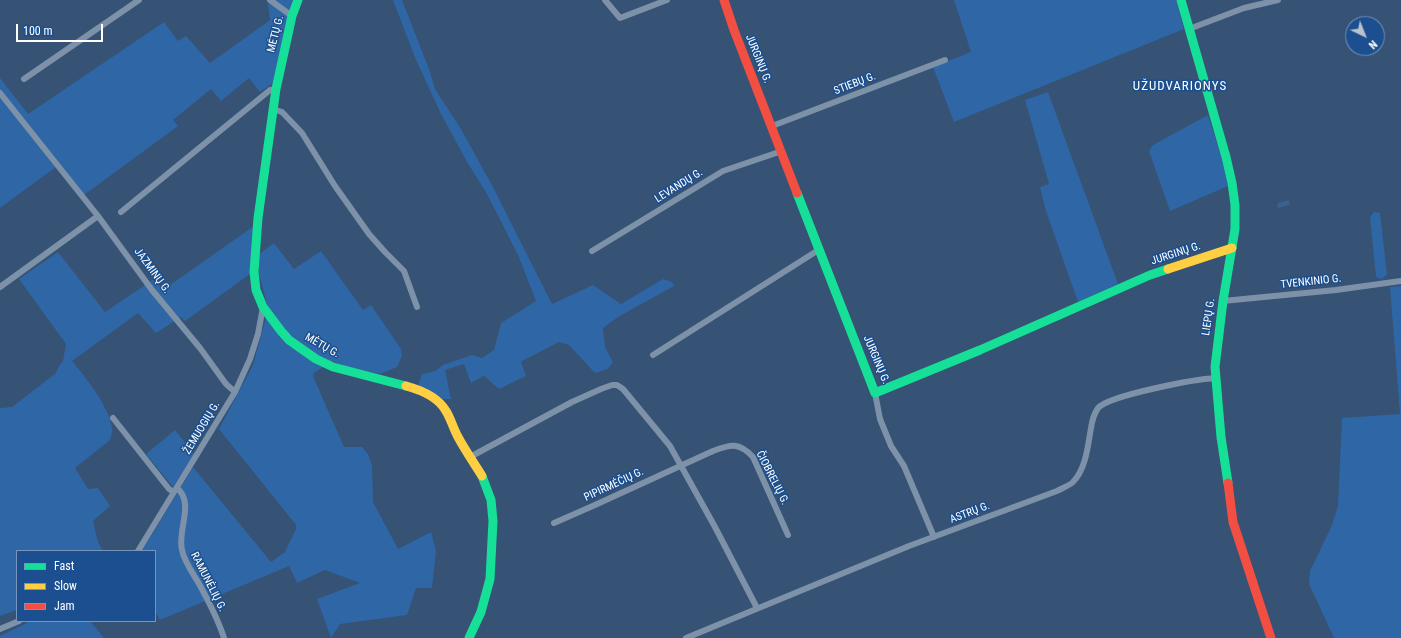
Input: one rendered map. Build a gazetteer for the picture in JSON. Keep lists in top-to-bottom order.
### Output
{
  "streets": {
    "street": [
      "MĖTŲ G.",
      "JURGINŲ G.",
      "STIEBŲ G.",
      "LEVANDŲ G.",
      "JAZMINŲ G.",
      "TVENKINIO G.",
      "LIEPŲ G.",
      "ŽEMUOGIŲ G.",
      "ČIOBRELIŲ G.",
      "PIPIRMĖČIŲ G.",
      "ASTRŲ G.",
      "RAMUNĖLIŲ G."
    ]
  },
  "crossings": [
    ["MĖTŲ G.", "ŽEMUOGIŲ G."],
    ["JURGINŲ G.", "STIEBŲ G."],
    ["JURGINŲ G.", "LEVANDŲ G."],
    ["JURGINŲ G.", "LIEPŲ G."],
    ["JAZMINŲ G.", "ŽEMUOGIŲ G."],
    ["TVENKINIO G.", "LIEPŲ G."],
    ["LIEPŲ G.", "ASTRŲ G."],
    ["ŽEMUOGIŲ G.", "RAMUNĖLIŲ G."],
    ["ČIOBRELIŲ G.", "PIPIRMĖČIŲ G."]
  ],
  "districts": ["UŽUDVARIONYS"],
  "legend": ["Fast", "Slow", "Jam"],
  "scale_bar": "100 m",
  "north": "bottom right"
}
